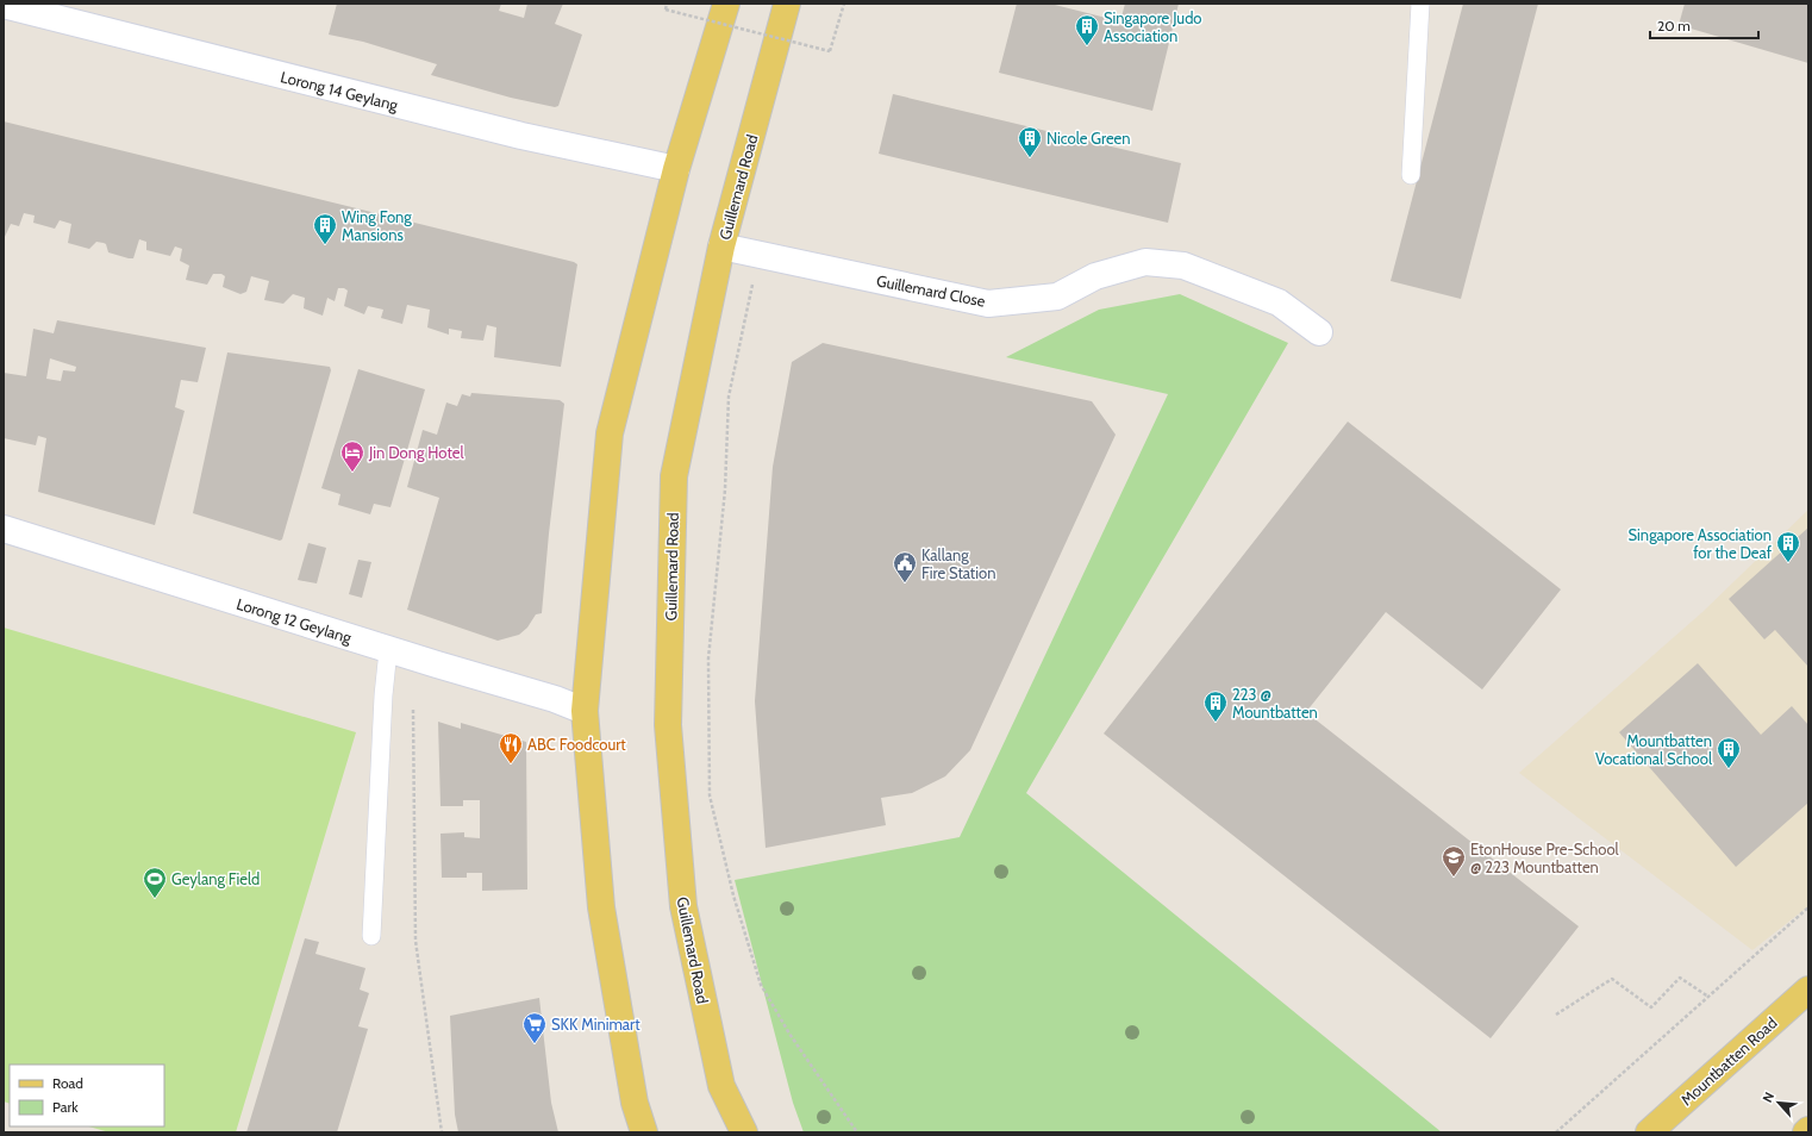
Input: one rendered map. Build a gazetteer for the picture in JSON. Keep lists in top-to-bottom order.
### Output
{
  "streets": {
    "main road": ["Guillemard Road", "Mountbatten Road"],
    "street": ["Lorong 14 Geylang", "Guillemard Close", "Lorong 12 Geylang"]
  },
  "crossings": [
    ["Guillemard Road", "Guillemard Close"]
  ],
  "places": {
    "building": [
      "Singapore Judo Association",
      "Nicole Green",
      "Wing Fong Mansions",
      "Singapore Association for the Deaf",
      "223 @ Mountbatten",
      "Mountbatten Vocational School"
    ],
    "hotel": ["Jin Dong Hotel"],
    "public building": ["Kallang Fire Station"],
    "restaurant": ["ABC Foodcourt"],
    "school or university": ["EtonHouse Pre-School @ 223 Mountbatten"],
    "sports": ["Geylang Field"],
    "supermarket": ["SKK Minimart"]
  },
  "legend": ["Road", "Park"],
  "scale_bar": "20 m",
  "north": "top left"
}
